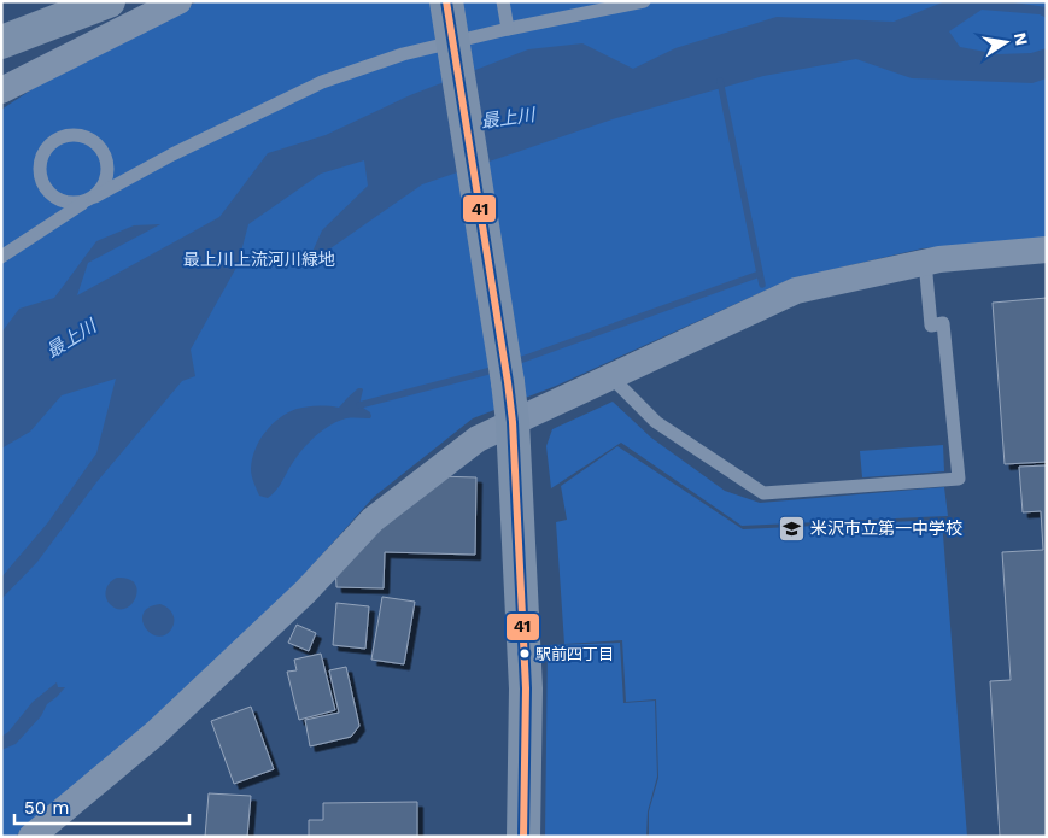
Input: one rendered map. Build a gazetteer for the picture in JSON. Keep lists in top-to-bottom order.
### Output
{
  "water": ["最上川"],
  "parks": ["最上川上流河川緑地"],
  "places": {
    "school or university": ["米沢市立第一中学校"],
    "other": ["駅前四丁目"]
  },
  "lines": ["transit line 41"],
  "scale_bar": "50 m",
  "north": "right"
}
